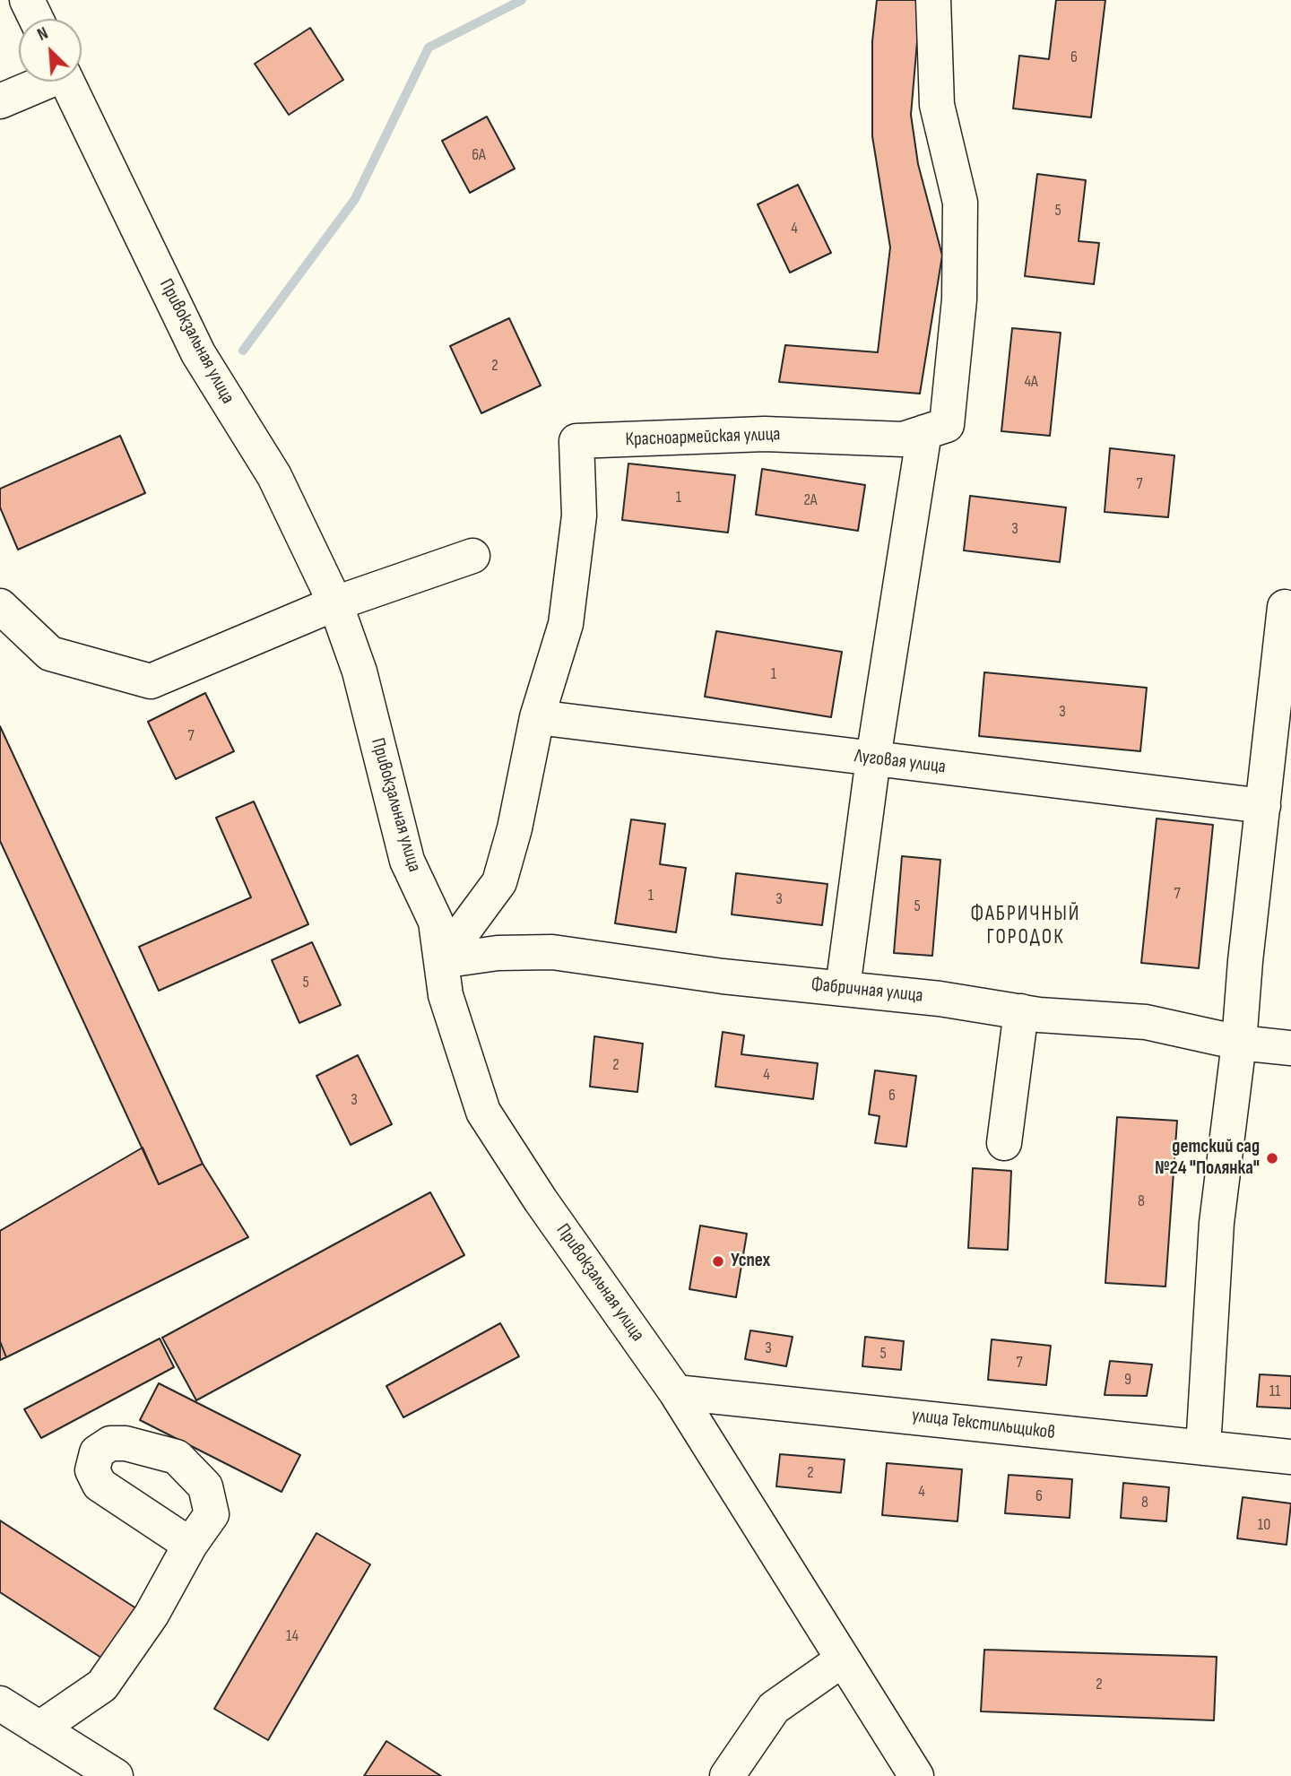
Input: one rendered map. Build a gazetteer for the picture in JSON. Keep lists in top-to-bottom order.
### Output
{
  "streets": {
    "street": [
      "Привокзальная улица",
      "Красноармейская улица",
      "Луговая улица",
      "Фабричная улица",
      "улица Текстильщиков"
    ]
  },
  "crossings": [
    ["Привокзальная улица", "Красноармейская улица"],
    ["Привокзальная улица", "Фабричная улица"],
    ["Привокзальная улица", "улица Текстильщиков"],
    ["Красноармейская улица", "Луговая улица"],
    ["Красноармейская улица", "Фабричная улица"]
  ],
  "districts": ["ФАБРИЧНЫЙ ГОРОДОК"],
  "places": ["детский сад №24 \"Полянка\"", "Успех"],
  "house_numbers": [
    "6",
    "6А",
    "5",
    "4",
    "2",
    "4А",
    "7",
    "1",
    "2А",
    "3",
    "1",
    "3",
    "7",
    "7",
    "1",
    "3",
    "5",
    "5",
    "2",
    "4",
    "6",
    "3",
    "8",
    "3",
    "5",
    "7",
    "9",
    "11",
    "2",
    "4",
    "6",
    "8",
    "10",
    "14",
    "2"
  ],
  "north": "top left"
}
